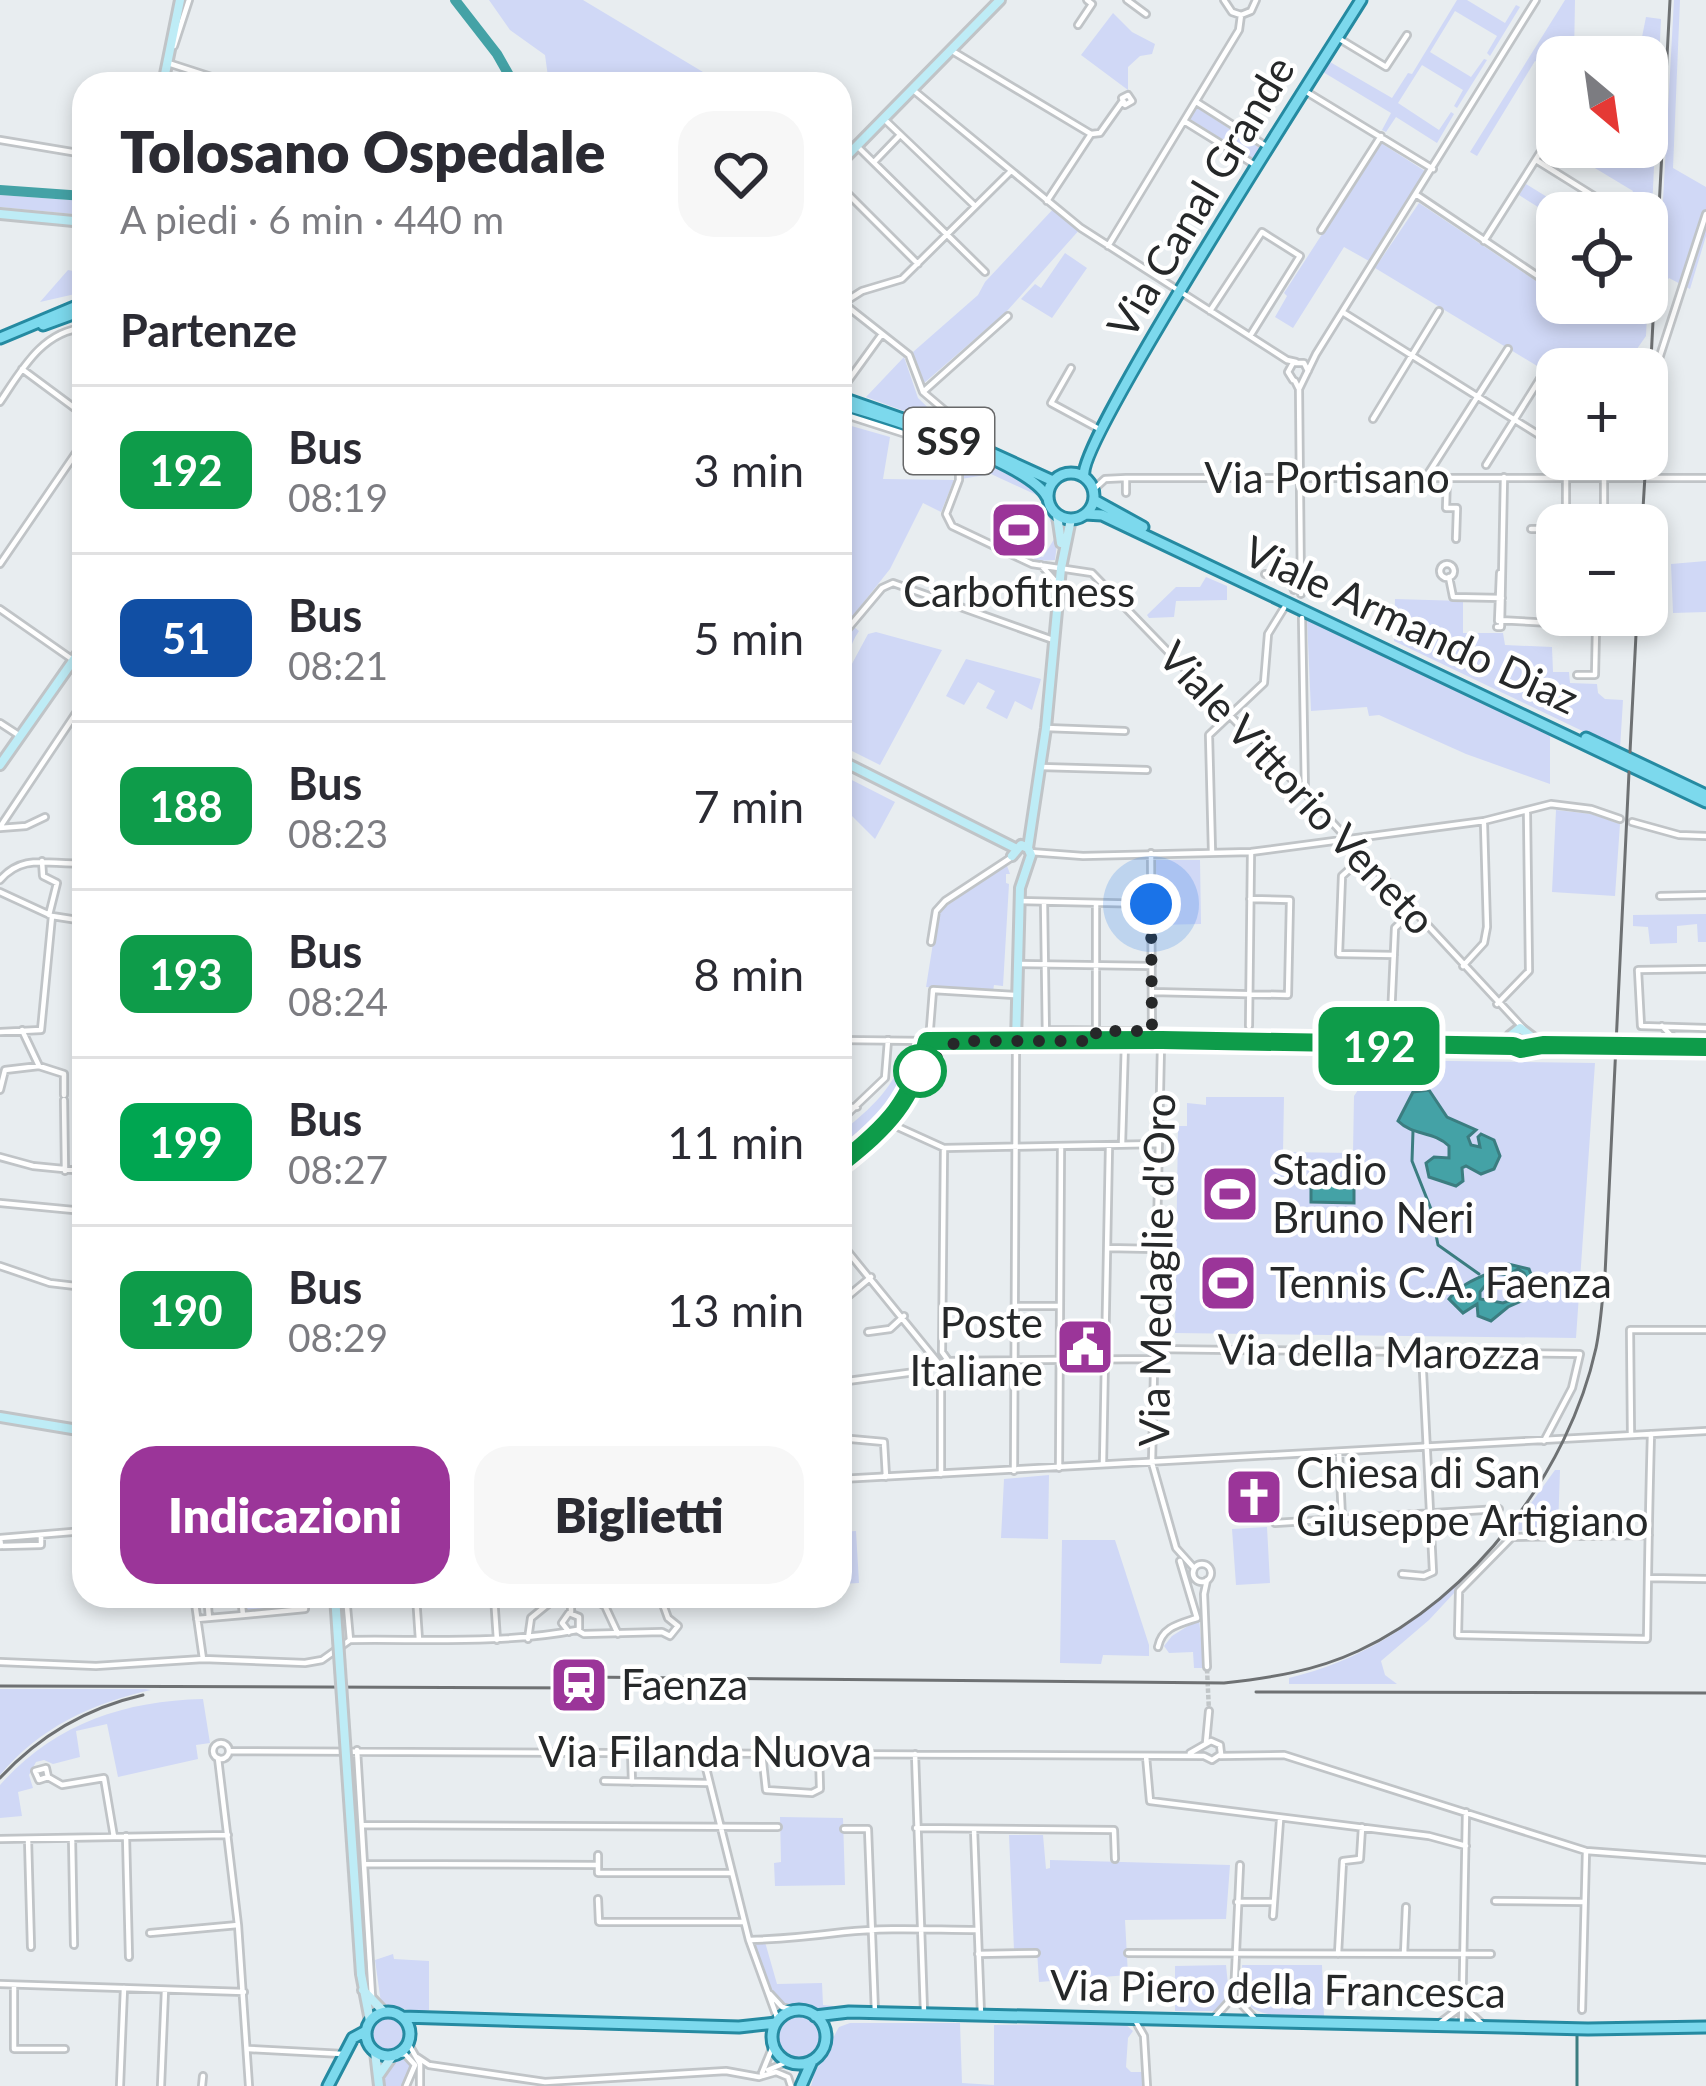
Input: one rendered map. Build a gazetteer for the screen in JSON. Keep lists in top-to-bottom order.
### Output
{
  "streets": {
    "main road": [
      "Via Canal Grande",
      "SS9",
      "Viale Armando Diaz",
      "Via Piero della Francesca"
    ],
    "street": [
      "Via Portisano",
      "Viale Vittorio Veneto",
      "Via Medaglie d'Oro",
      "Via della Marozza",
      "Via Filanda Nuova"
    ]
  },
  "crossings": [
    ["Via Canal Grande", "SS9"],
    ["Via Canal Grande", "Via Portisano"],
    ["Via Canal Grande", "Viale Armando Diaz"],
    ["SS9", "Via Portisano"],
    ["SS9", "Viale Armando Diaz"],
    ["Via Portisano", "Viale Armando Diaz"],
    ["Via Medaglie d'Oro", "Via della Marozza"]
  ],
  "places": {
    "sports": ["Carbofitness", "Stadio Bruno Neri", "Tennis C.A. Faenza"],
    "public building": ["Poste Italiane"],
    "church": ["Chiesa di San Giuseppe Artigiano"],
    "station": ["Faenza"]
  },
  "lines": ["bus line 192"],
  "north": "bottom right",
  "page": {
    "on_map": "192",
    "map_buttons": ["+", "−"],
    "heading": [
      ["Tolosano Ospedale", "A piedi · 6 min · 440 m"],
      "Partenze"
    ],
    "list": [
      {
        "mark": "192",
        "name": "Bus",
        "note": "08:19",
        "value": "3 min"
      },
      {
        "mark": "51",
        "name": "Bus",
        "note": "08:21",
        "value": "5 min"
      },
      {
        "mark": "188",
        "name": "Bus",
        "note": "08:23",
        "value": "7 min"
      },
      {
        "mark": "193",
        "name": "Bus",
        "note": "08:24",
        "value": "8 min"
      },
      {
        "mark": "199",
        "name": "Bus",
        "note": "08:27",
        "value": "11 min"
      },
      {
        "mark": "190",
        "name": "Bus",
        "note": "08:29",
        "value": "13 min"
      }
    ],
    "buttons": ["Indicazioni", "Biglietti"]
  }
}
